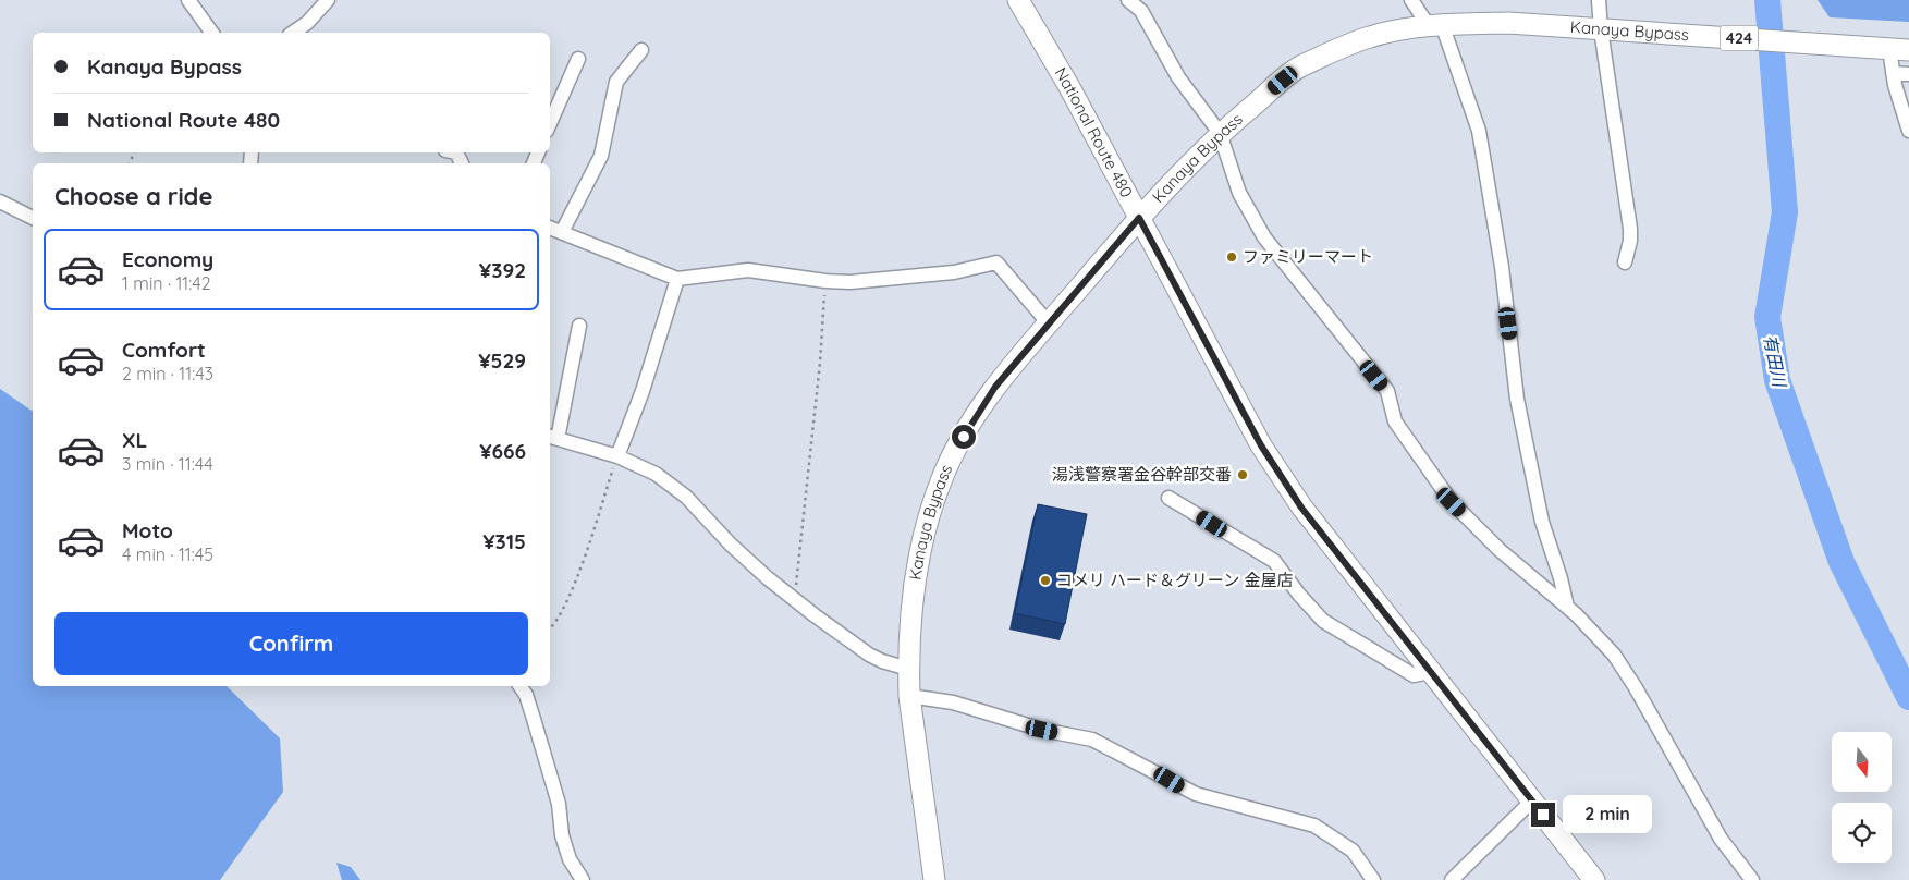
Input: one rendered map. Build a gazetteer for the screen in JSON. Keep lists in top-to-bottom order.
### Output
{
  "streets": {
    "highway": ["Kanaya Bypass", "424", "National Route 480"]
  },
  "crossings": [
    ["Kanaya Bypass", "National Route 480"]
  ],
  "water": ["有田川"],
  "places": ["ファミリーマート", "湯浅警察署金谷幹部交番", "コメリ ハード＆グリーン 金屋店"],
  "north": "bottom",
  "page": {
    "banner": ["Kanaya Bypass", "National Route 480"],
    "heading": "Choose a ride",
    "list": [
      {
        "name": "Economy",
        "note": "1 min · 11:42",
        "value": "¥392"
      },
      {
        "name": "Comfort",
        "note": "2 min · 11:43",
        "value": "¥529"
      },
      {
        "name": "XL",
        "note": "3 min · 11:44",
        "value": "¥666"
      },
      {
        "name": "Moto",
        "note": "4 min · 11:45",
        "value": "¥315"
      }
    ],
    "buttons": "Confirm",
    "bubble": "2 min"
  }
}
